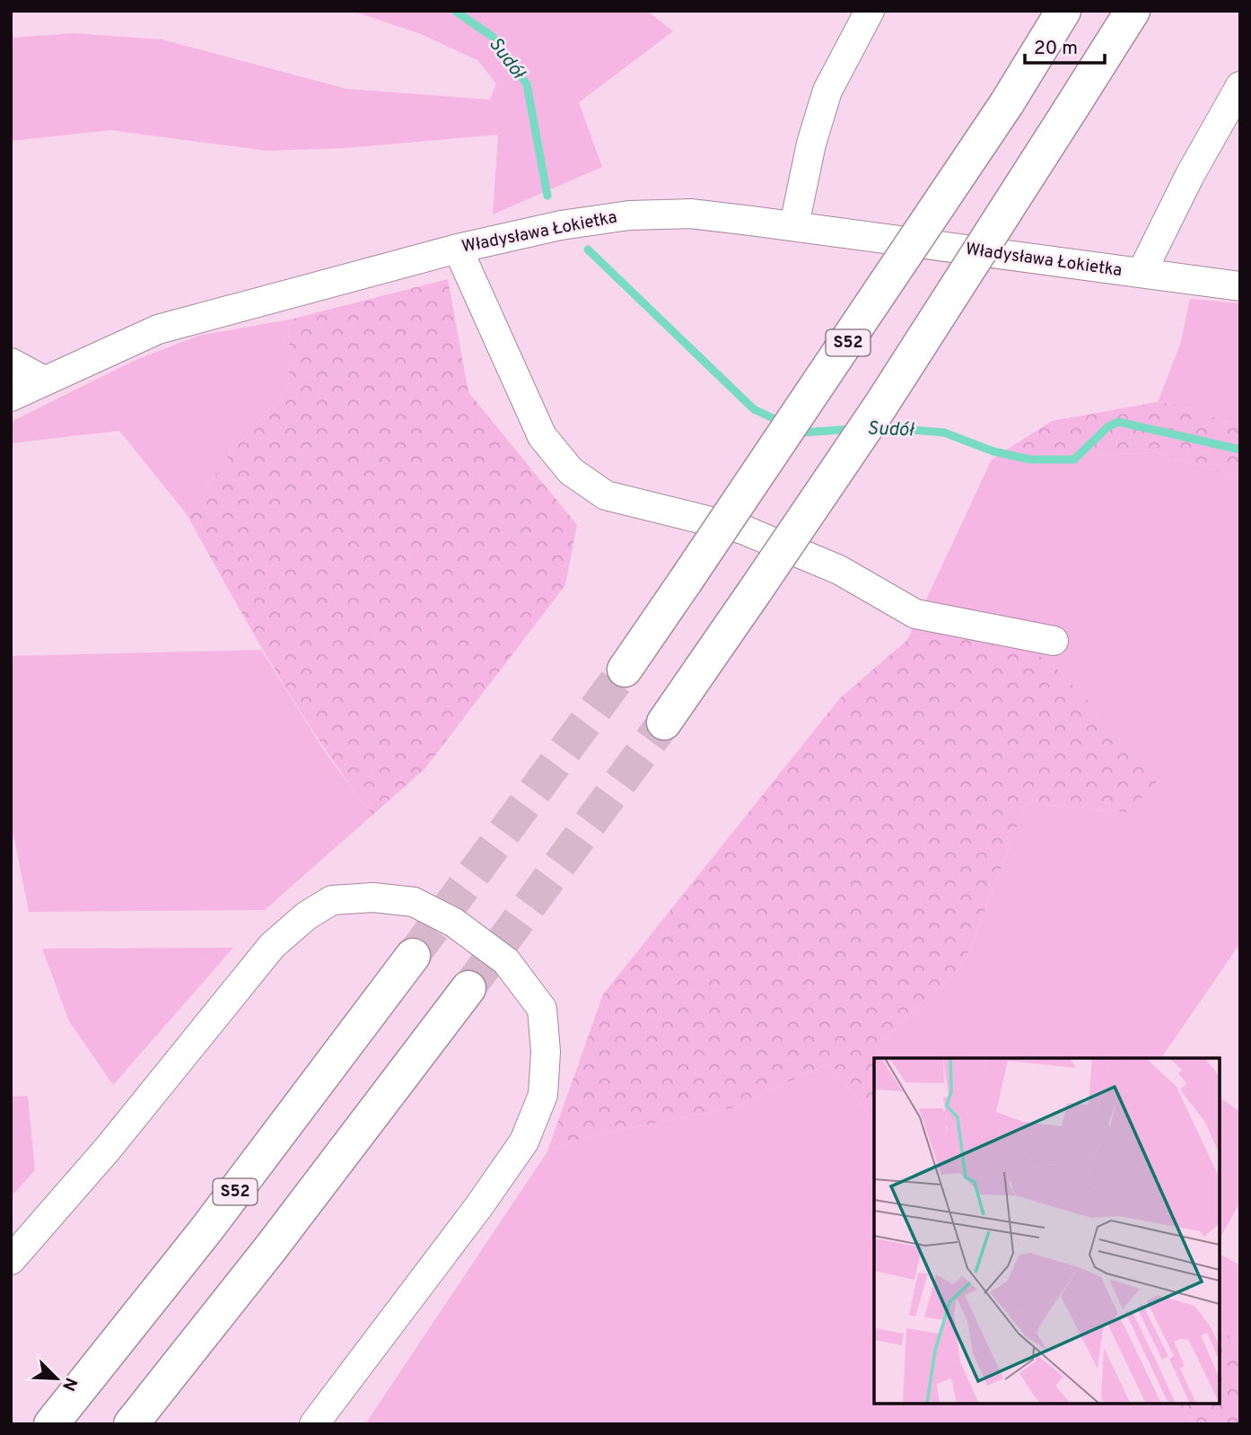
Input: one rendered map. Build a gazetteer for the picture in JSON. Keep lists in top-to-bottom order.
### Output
{
  "streets": {
    "highway": ["S52"],
    "street": ["Władysława Łokietka"]
  },
  "water": ["Sudół"],
  "scale_bar": "20 m",
  "north": "bottom right"
}
